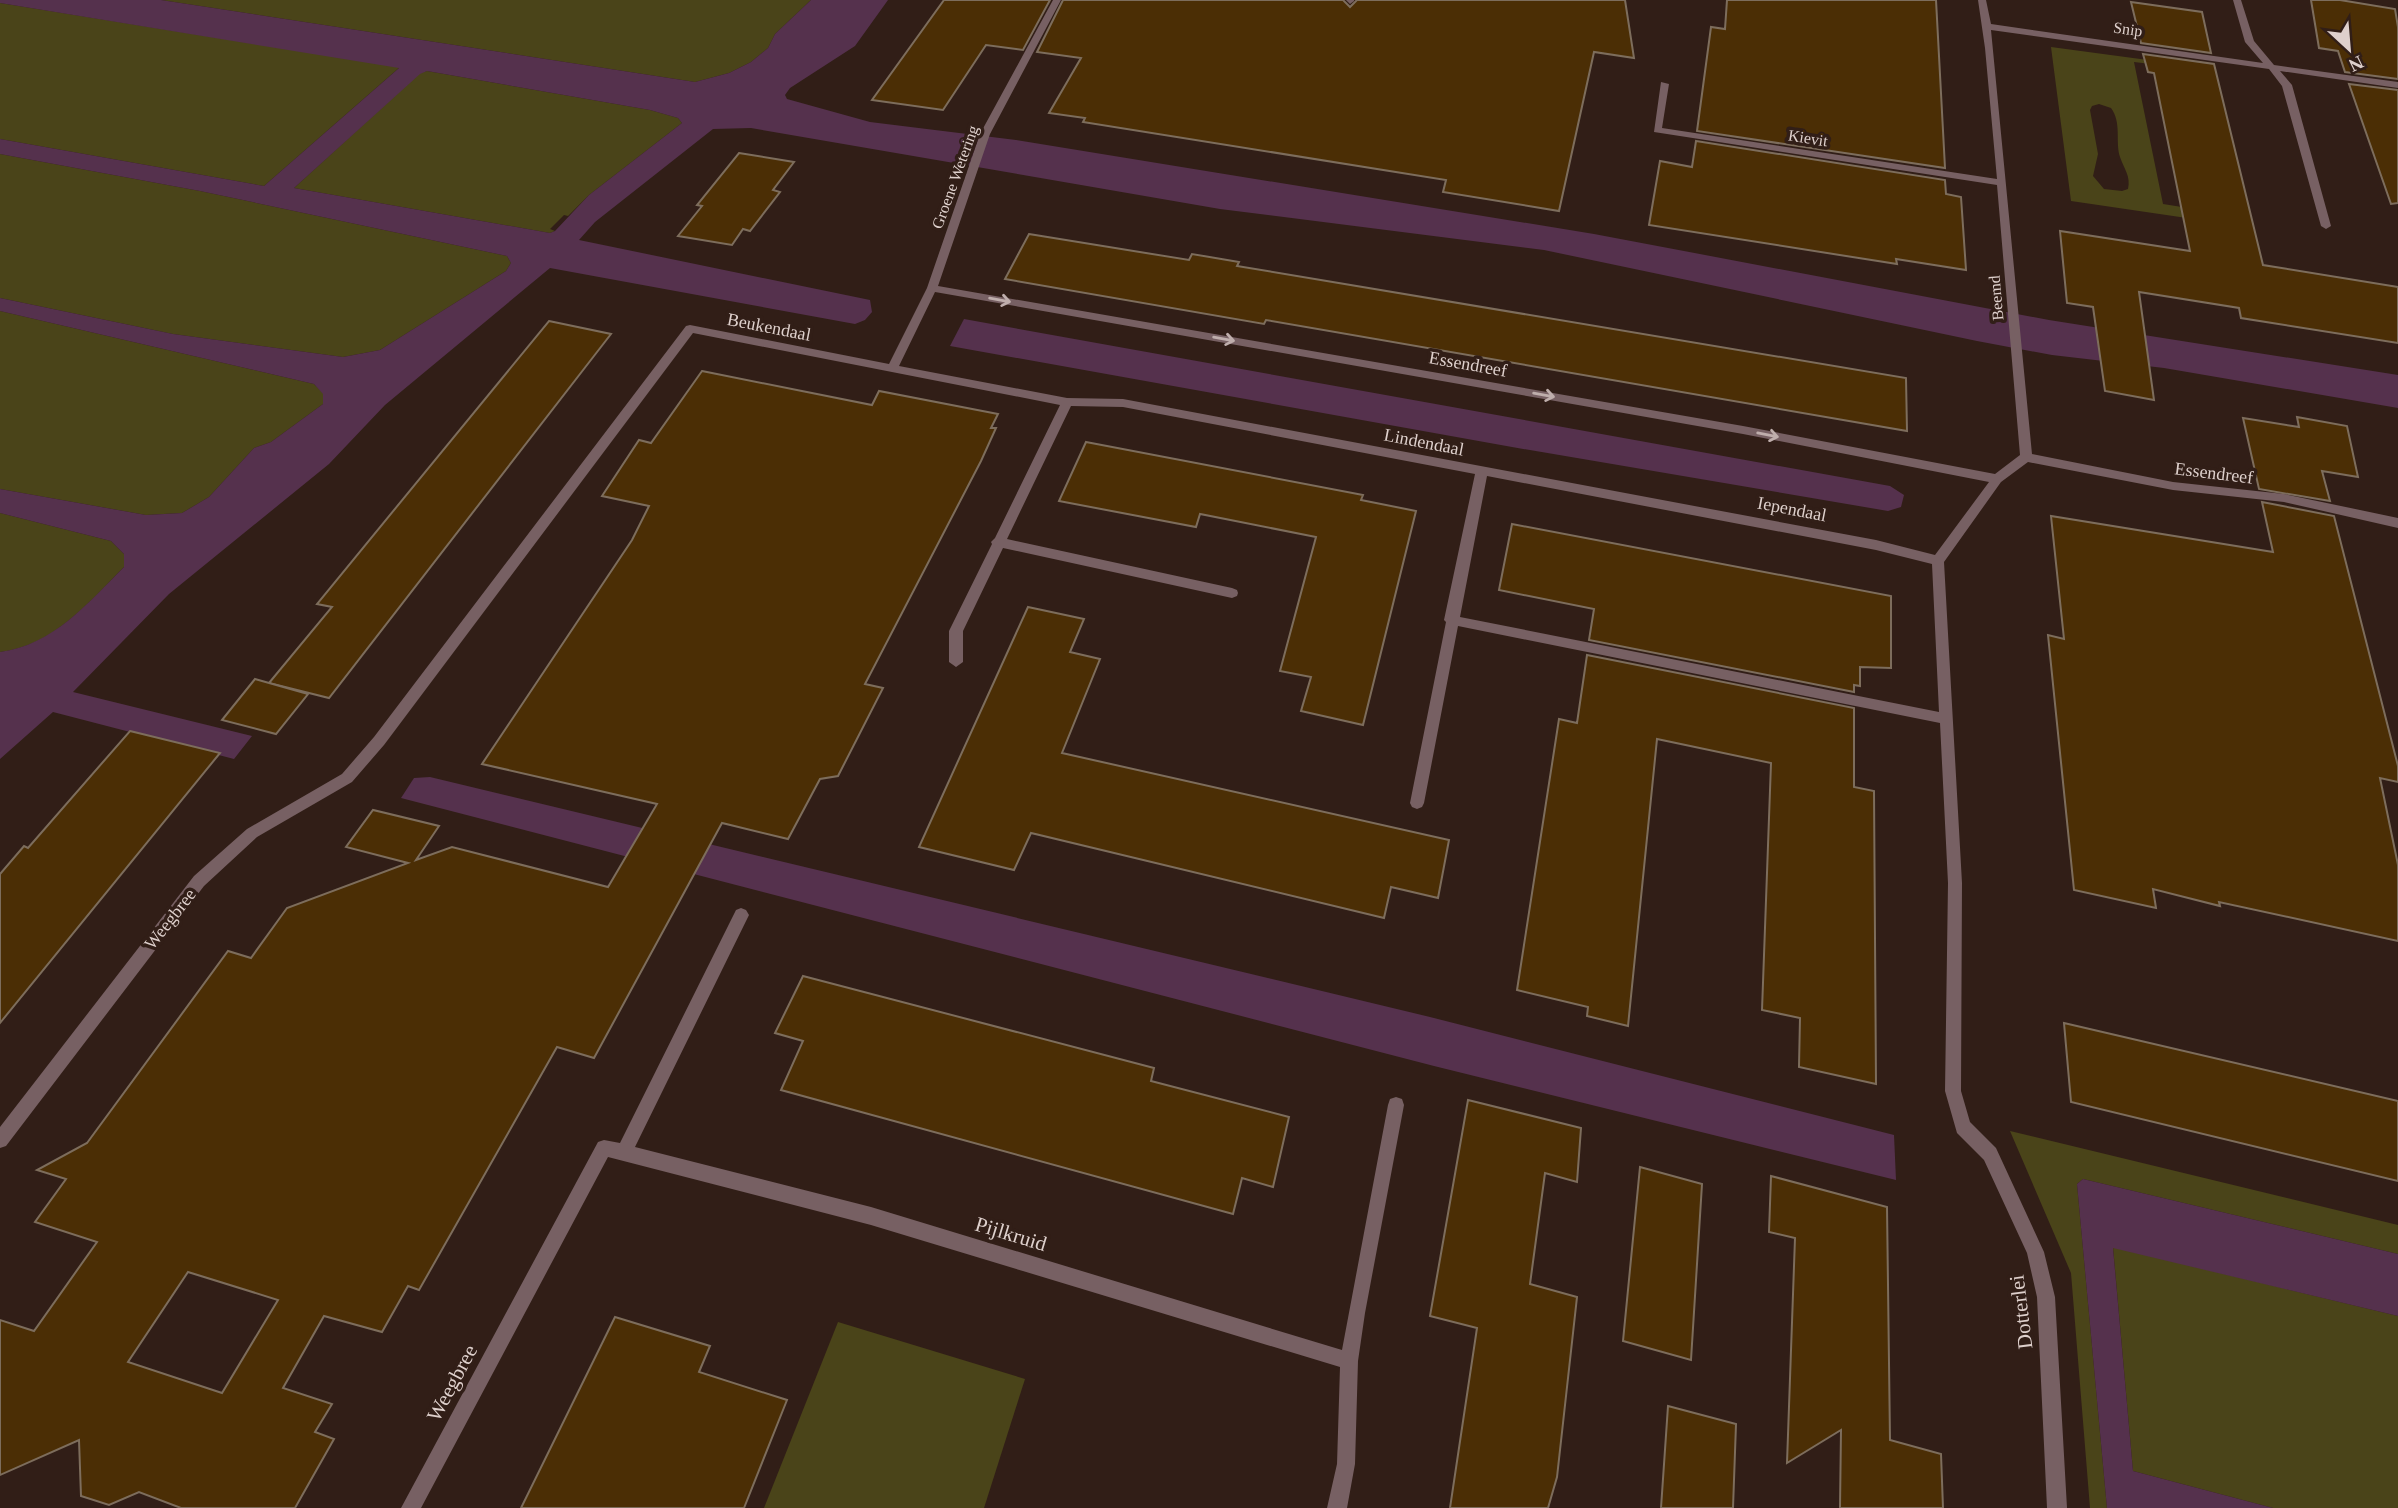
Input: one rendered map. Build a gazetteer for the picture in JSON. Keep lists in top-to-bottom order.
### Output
{
  "streets": {
    "street": [
      "Snip",
      "Kievit",
      "Groene Wetering",
      "Beemd",
      "Beukendaal",
      "Essendreef",
      "Lindendaal",
      "Iependaal",
      "Weegbree",
      "Pijlkruid",
      "Dotterlei"
    ]
  },
  "crossings": [
    ["Snip", "Beemd"],
    ["Kievit", "Beemd"],
    ["Groene Wetering", "Beukendaal"],
    ["Groene Wetering", "Essendreef"],
    ["Beemd", "Essendreef"],
    ["Beukendaal", "Lindendaal"],
    ["Beukendaal", "Weegbree"],
    ["Lindendaal", "Iependaal"],
    ["Weegbree", "Pijlkruid"]
  ],
  "one_way": ["Essendreef"],
  "north": "bottom right"
}
